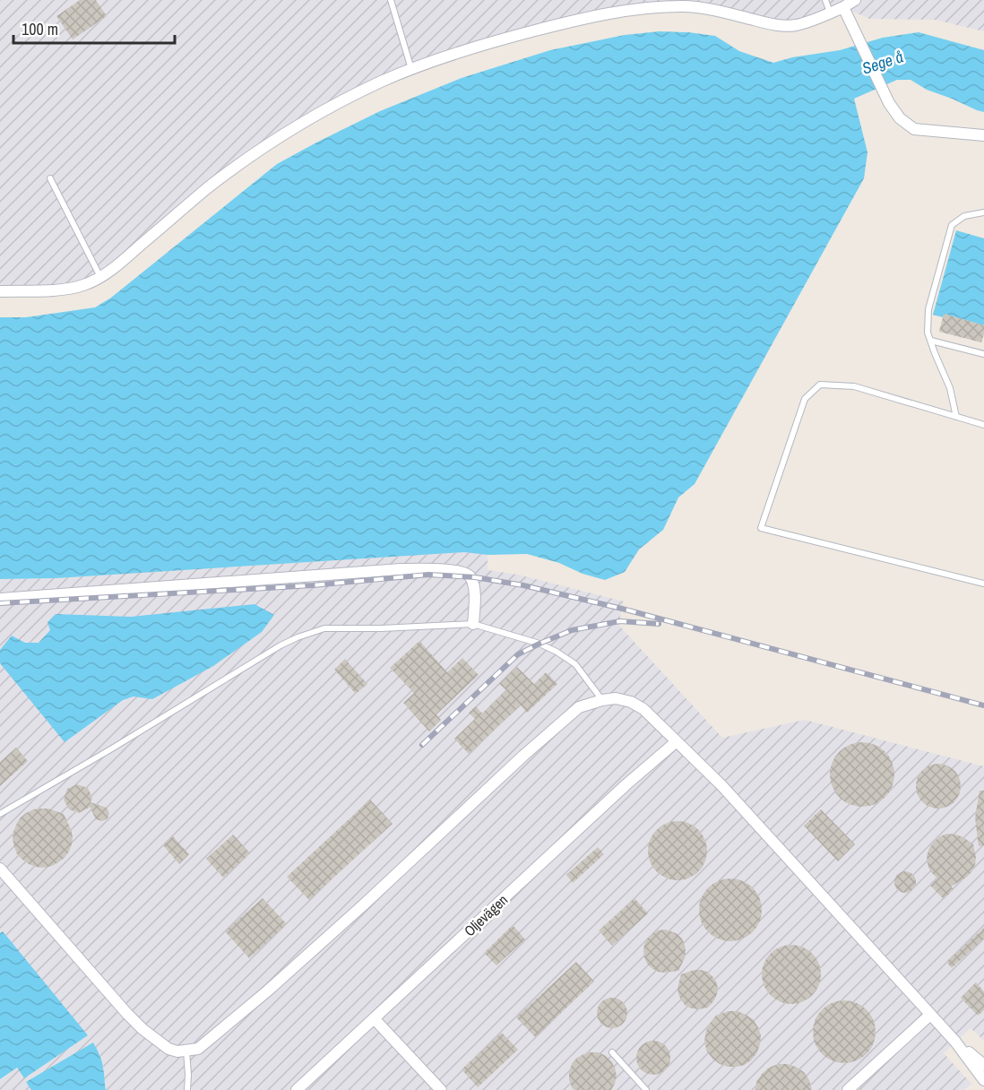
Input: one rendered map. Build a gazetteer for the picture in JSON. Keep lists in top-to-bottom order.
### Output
{
  "streets": {
    "street": ["Oljevägen"]
  },
  "water": ["Sege å"],
  "scale_bar": "100 m"
}
